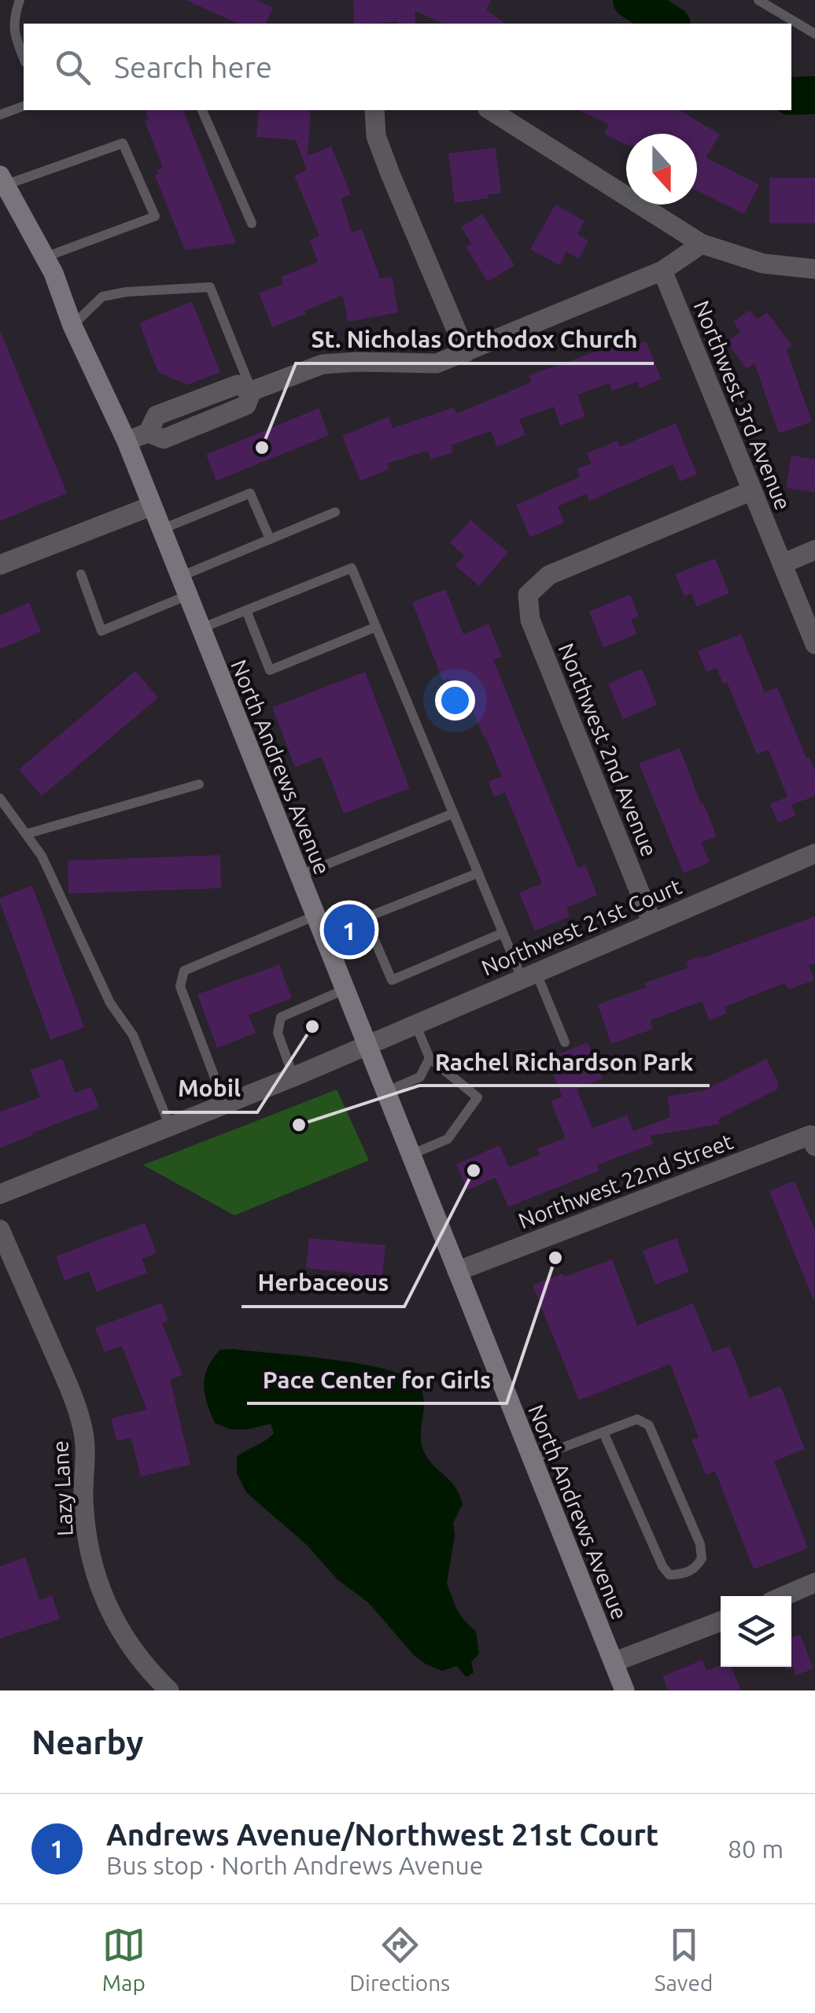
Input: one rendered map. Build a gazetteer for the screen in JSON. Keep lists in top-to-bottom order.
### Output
{
  "streets": {
    "main road": ["North Andrews Avenue"],
    "street": [
      "Northwest 3rd Avenue",
      "Northwest 2nd Avenue",
      "Northwest 21st Court",
      "Northwest 22nd Street",
      "Lazy Lane"
    ]
  },
  "crossings": [
    ["Northwest 3rd Avenue", "Northwest 2nd Avenue"],
    ["Northwest 2nd Avenue", "Northwest 21st Court"],
    ["North Andrews Avenue", "Northwest 21st Court"],
    ["North Andrews Avenue", "Northwest 22nd Street"]
  ],
  "places": [
    "St. Nicholas Orthodox Church",
    "Mobil",
    "Rachel Richardson Park",
    "Herbaceous",
    "Pace Center for Girls"
  ],
  "north": "bottom",
  "page": {
    "search": "Search here",
    "pins": "1",
    "heading": "Nearby",
    "list": [
      {
        "mark": "1",
        "name": "Andrews Avenue/Northwest 21st Court",
        "note": "Bus stop · North Andrews Avenue",
        "value": "80 m"
      }
    ],
    "nav": ["Map", "Directions", "Saved"]
  }
}
